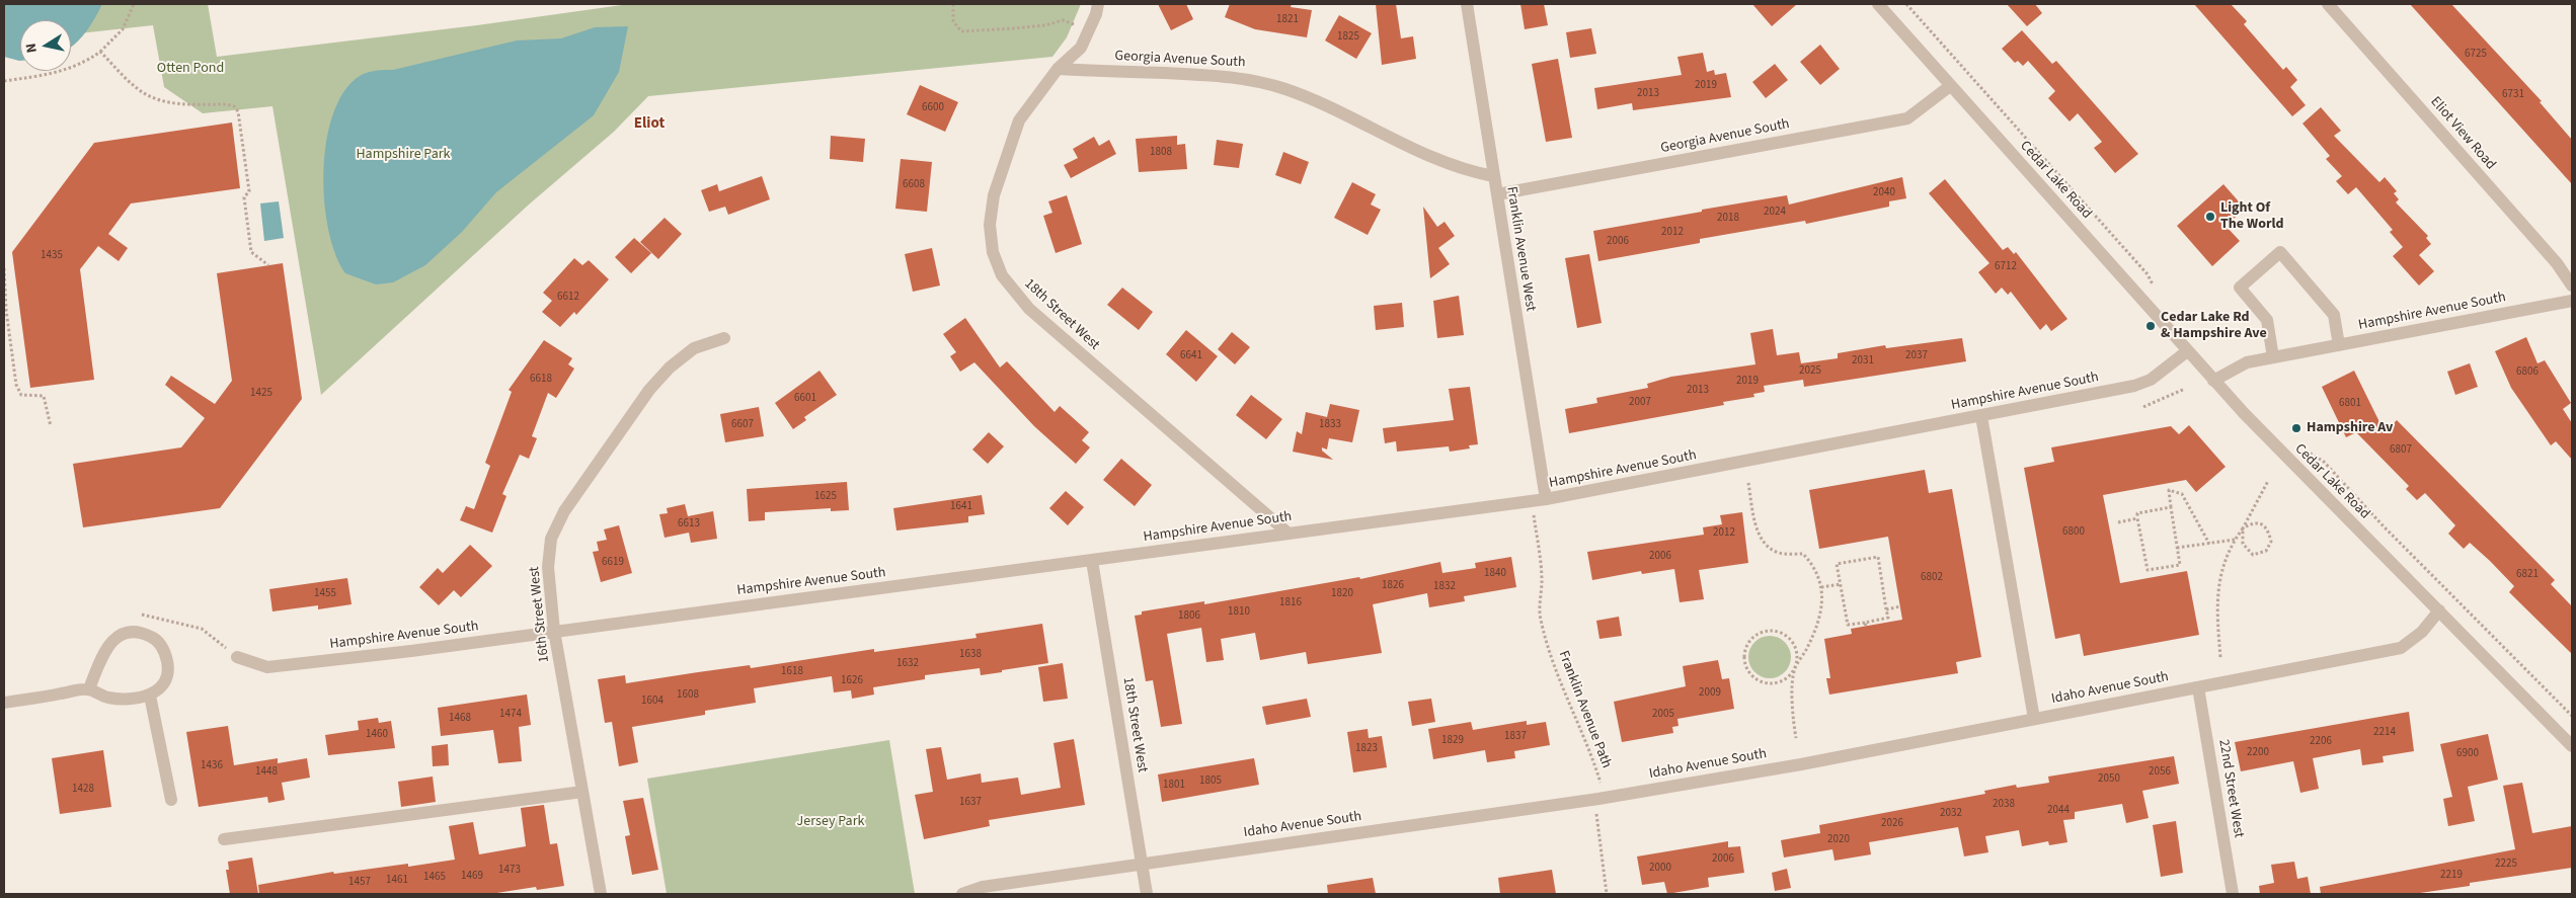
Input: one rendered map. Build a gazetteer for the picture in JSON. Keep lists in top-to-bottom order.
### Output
{
  "streets": {
    "street": [
      "Georgia Avenue South",
      "Eliot View Road",
      "Cedar Lake Road",
      "Franklin Avenue West",
      "Hampshire Avenue South",
      "18th Street West",
      "16th Street West",
      "Idaho Avenue South",
      "22nd Street West"
    ],
    "path": ["Franklin Avenue Path"]
  },
  "crossings": [
    ["Georgia Avenue South", "Cedar Lake Road"],
    ["Georgia Avenue South", "Franklin Avenue West"],
    ["Georgia Avenue South", "18th Street West"],
    ["Cedar Lake Road", "Hampshire Avenue South"],
    ["Cedar Lake Road", "Idaho Avenue South"],
    ["Franklin Avenue West", "Hampshire Avenue South"],
    ["Franklin Avenue West", "Franklin Avenue Path"],
    ["Hampshire Avenue South", "18th Street West"],
    ["Hampshire Avenue South", "16th Street West"],
    ["Hampshire Avenue South", "Franklin Avenue Path"],
    ["18th Street West", "Idaho Avenue South"],
    ["Idaho Avenue South", "22nd Street West"]
  ],
  "districts": ["Eliot"],
  "parks": ["Otten Pond", "Hampshire Park", "Jersey Park"],
  "places": ["Light Of The World", "Cedar Lake Rd & Hampshire Ave", "Hampshire Av"],
  "house_numbers": [
    "1821",
    "1825",
    "6725",
    "2019",
    "2013",
    "6731",
    "6600",
    "1808",
    "6608",
    "2040",
    "2024",
    "2018",
    "2012",
    "2006",
    "1435",
    "6712",
    "6612",
    "6641",
    "2037",
    "2031",
    "2025",
    "6806",
    "6618",
    "2019",
    "2013",
    "1425",
    "6601",
    "2007",
    "6801",
    "6607",
    "1833",
    "6807",
    "1625",
    "1641",
    "6613",
    "6800",
    "2012",
    "2006",
    "6619",
    "1840",
    "6821",
    "6802",
    "1826",
    "1832",
    "1455",
    "1820",
    "1816",
    "1810",
    "1806",
    "1638",
    "1632",
    "1618",
    "1626",
    "2009",
    "1608",
    "1604",
    "1474",
    "2005",
    "1468",
    "2214",
    "1460",
    "1837",
    "1829",
    "2206",
    "1823",
    "2200",
    "6900",
    "1436",
    "1448",
    "2056",
    "2050",
    "1805",
    "1801",
    "1428",
    "1637",
    "2038",
    "2044",
    "2032",
    "2026",
    "2020",
    "2006",
    "2225",
    "2000",
    "1473",
    "2219",
    "1469",
    "1465",
    "1461",
    "1457"
  ],
  "north": "left"
}
